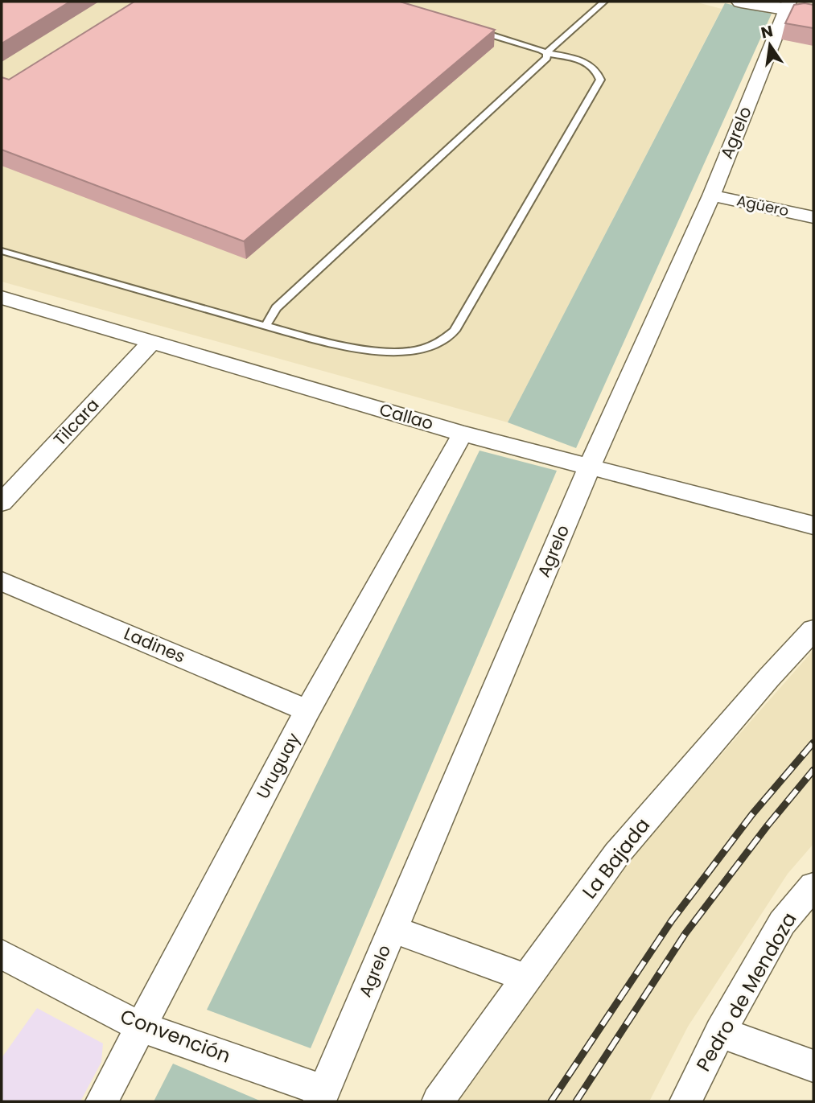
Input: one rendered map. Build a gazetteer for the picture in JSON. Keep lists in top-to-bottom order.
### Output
{
  "streets": {
    "street": [
      "Agrelo",
      "Agüero",
      "Callao",
      "Tilcara",
      "Ladines",
      "Uruguay",
      "La Bajada",
      "Pedro de Mendoza",
      "Convención"
    ]
  },
  "crossings": [
    ["Agrelo", "Agüero"],
    ["Agrelo", "Callao"],
    ["Agrelo", "Convención"],
    ["Callao", "Tilcara"],
    ["Callao", "Uruguay"],
    ["Ladines", "Uruguay"],
    ["Uruguay", "Convención"]
  ],
  "north": "top"
}
